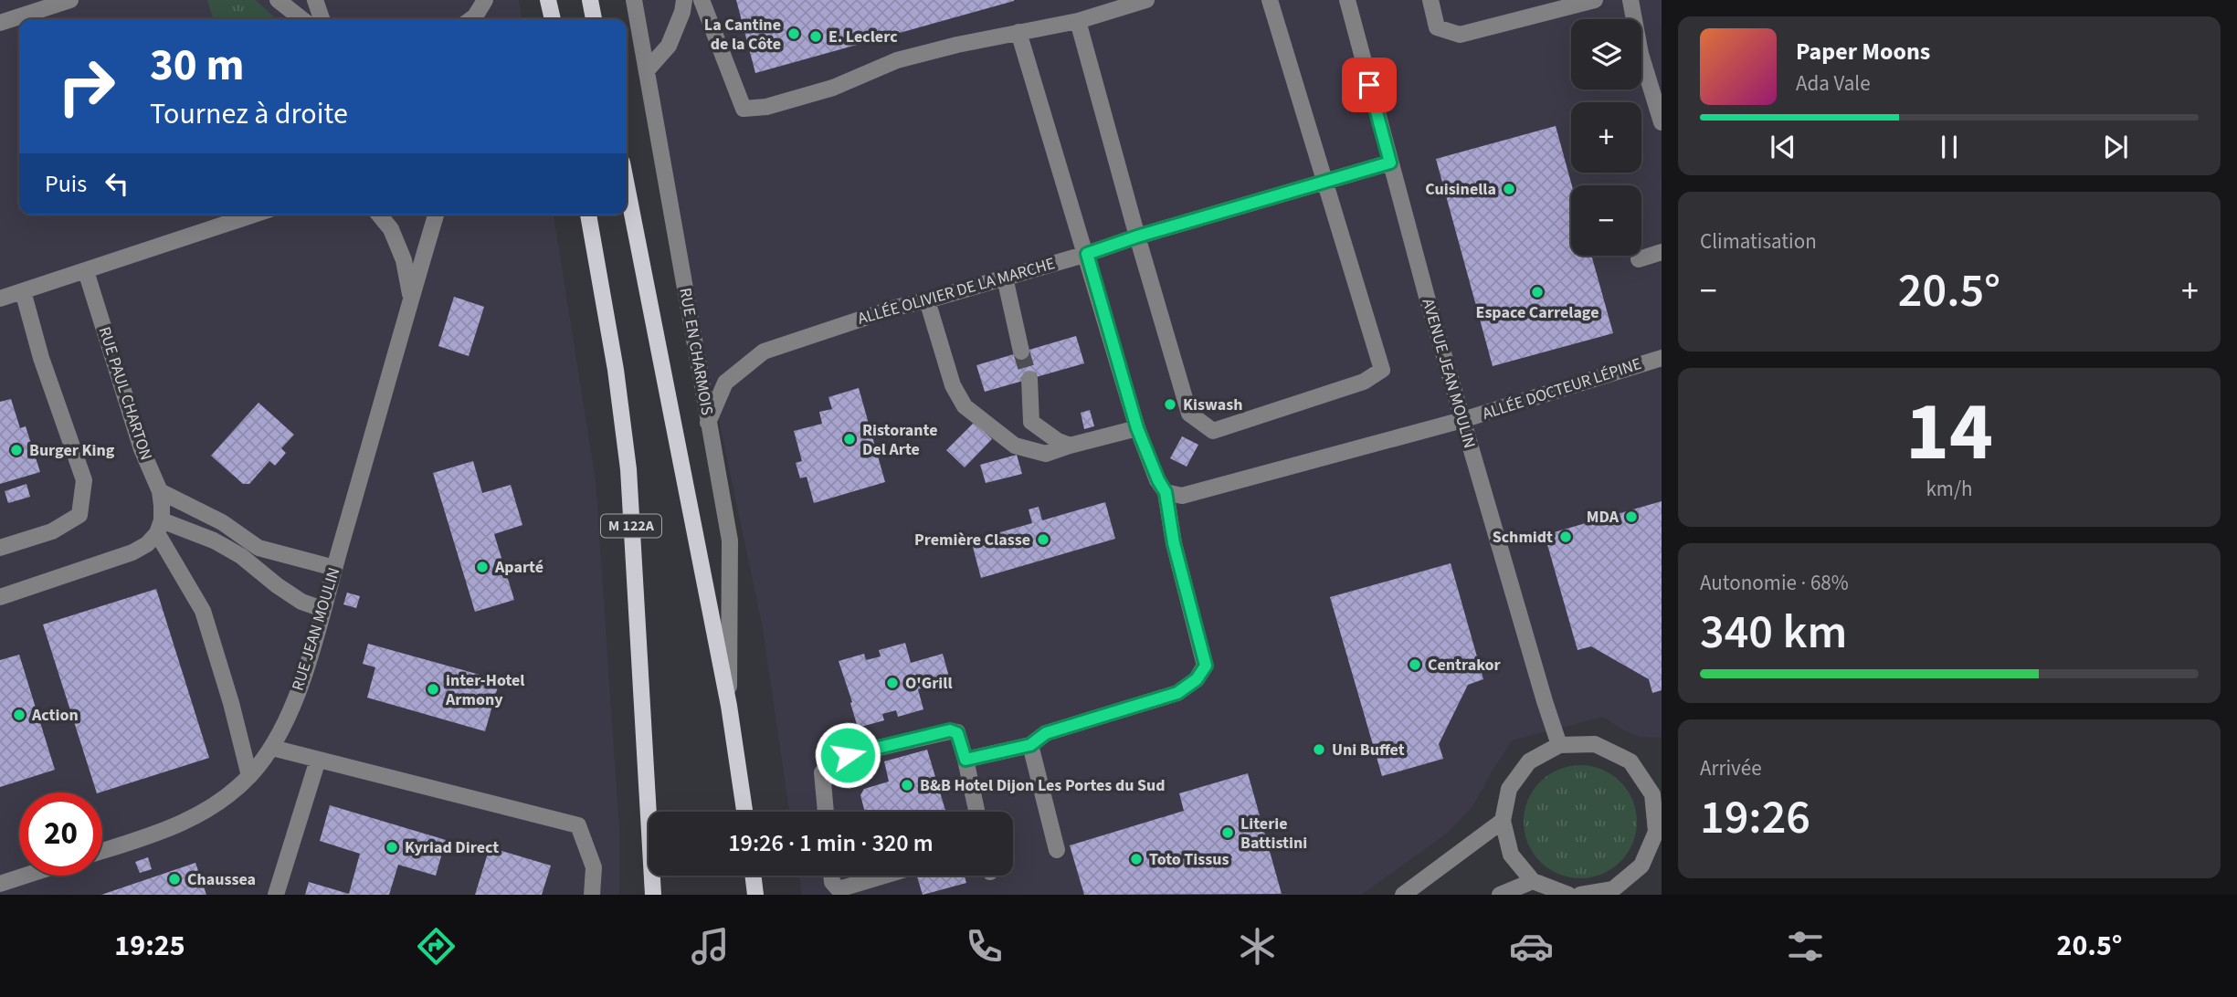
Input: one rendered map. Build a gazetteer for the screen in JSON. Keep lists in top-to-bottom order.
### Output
{
  "streets": {
    "main road": ["M 122A"],
    "street": [
      "ALLÉE OLIVIER DE LA MARCHE",
      "RUE EN CHARMOIS",
      "AVENUE JEAN MOULIN",
      "ALLÉE DOCTEUR LÉPINE",
      "RUE PAUL CHARTON",
      "RUE JEAN MOULIN"
    ]
  },
  "crossings": [
    ["ALLÉE OLIVIER DE LA MARCHE", "RUE EN CHARMOIS"],
    ["ALLÉE OLIVIER DE LA MARCHE", "AVENUE JEAN MOULIN"],
    ["AVENUE JEAN MOULIN", "ALLÉE DOCTEUR LÉPINE"]
  ],
  "places": [
    "La Cantine de la Côte",
    "E. Leclerc",
    "Cuisinella",
    "Espace Carrelage",
    "Kiswash",
    "Ristorante Del Arte",
    "Burger King",
    "MDA",
    "Schmidt",
    "Première Classe",
    "Aparté",
    "Centrakor",
    "O'Grill",
    "inter-Hotel Armony",
    "Action",
    "Uni Buffet",
    "B&B Hotel Dijon Les Portes du Sud",
    "Literie Battistini",
    "Kyriad Direct",
    "Toto Tissus",
    "Chaussea"
  ],
  "page": {
    "map_buttons": ["+", "−"],
    "turn": ["30 m", "Tournez à droite"],
    "song": ["Paper Moons", "Ada Vale"],
    "then": "Puis",
    "tile": [
      "Climatisation",
      ["14", "km/h"],
      ["Autonomie · 68%", "340 km"],
      ["Arrivée", "19:26"]
    ],
    "heat": ["−", "20.5°", "+"],
    "limit": "20",
    "trip": "19:26 · 1 min · 320 m",
    "tabs": ["19:25", "20.5°"]
  }
}
